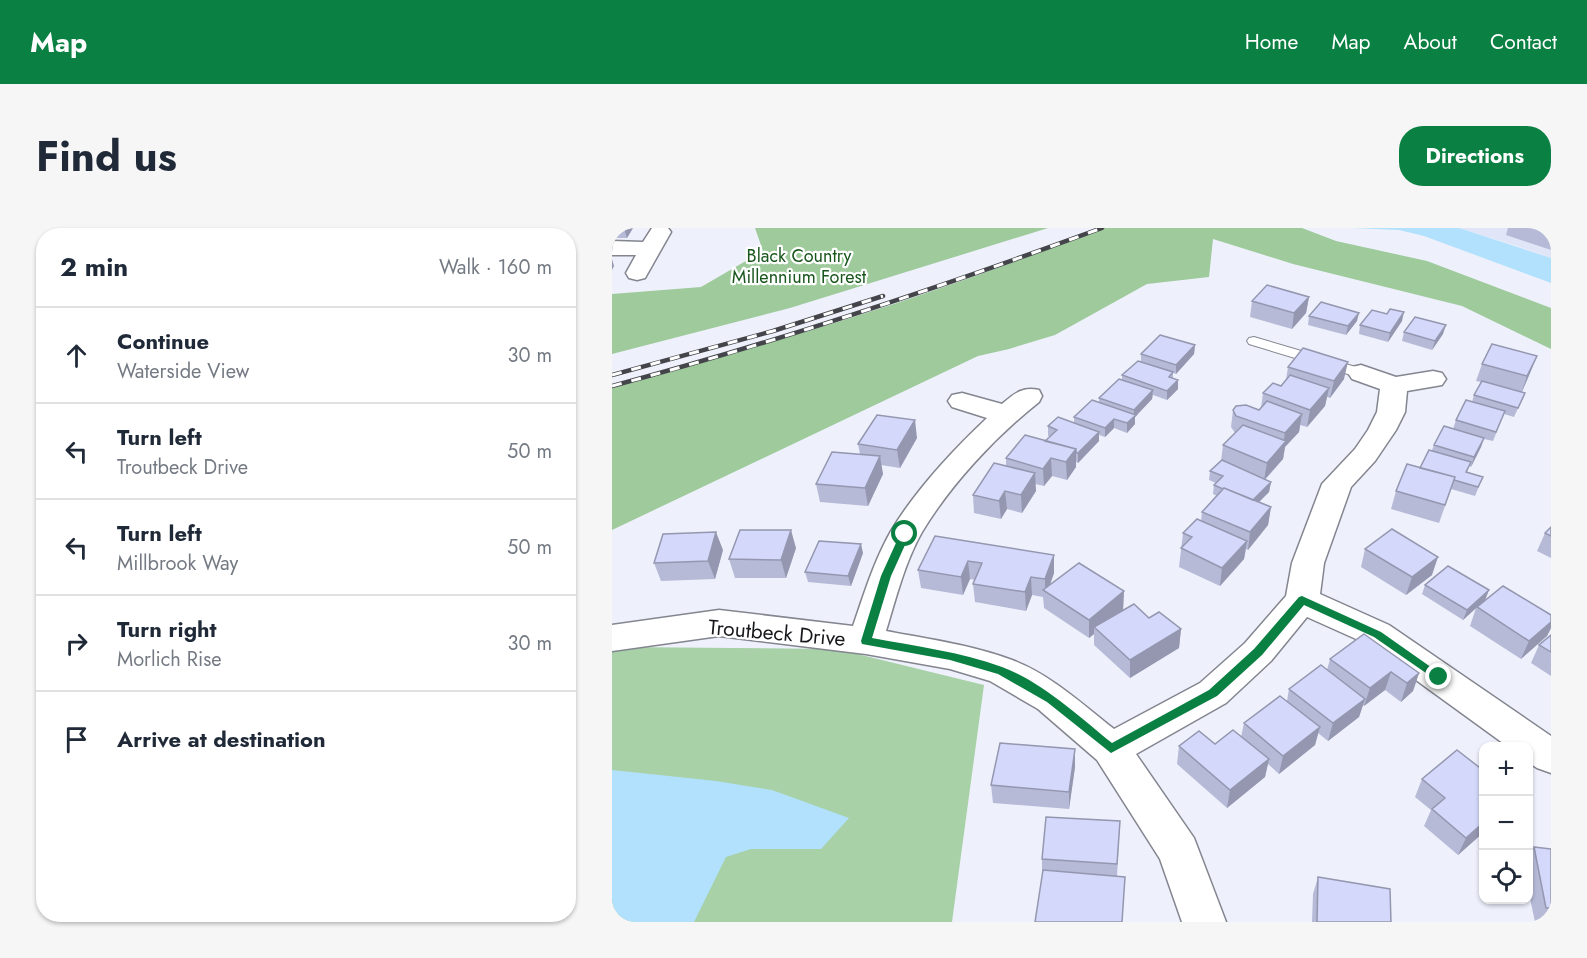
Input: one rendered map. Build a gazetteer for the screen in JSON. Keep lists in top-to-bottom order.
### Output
{
  "streets": {
    "street": ["Troutbeck Drive"]
  },
  "parks": ["Black Country Millennium Forest"],
  "page": {
    "header": "Map",
    "nav": [
      "Home",
      "Map",
      "About",
      "Contact"
    ],
    "title": "Find us",
    "buttons": "Directions",
    "heading": ["2 min", "Walk · 160 m"],
    "list": [
      ["Continue", "Waterside View", "30 m"],
      ["Turn left", "Troutbeck Drive", "50 m"],
      ["Turn left", "Millbrook Way", "50 m"],
      ["Turn right", "Morlich Rise", "30 m"],
      "Arrive at destination"
    ],
    "map_buttons": ["+", "−"]
  }
}
